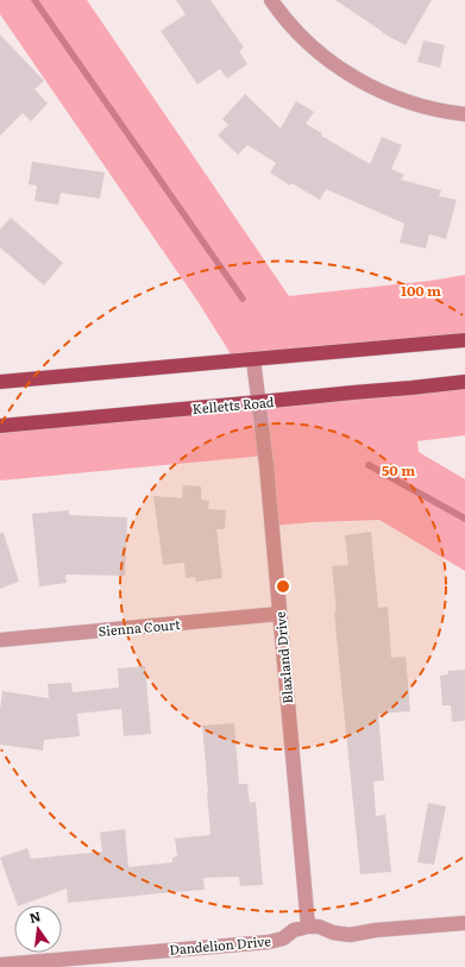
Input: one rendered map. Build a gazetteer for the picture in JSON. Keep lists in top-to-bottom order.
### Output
{
  "streets": {
    "main road": ["Kelletts Road"],
    "street": ["Sienna Court", "Blaxland Drive", "Dandelion Drive"]
  },
  "crossings": [
    ["Kelletts Road", "Blaxland Drive"],
    ["Sienna Court", "Blaxland Drive"],
    ["Blaxland Drive", "Dandelion Drive"]
  ],
  "north": "top",
  "rings": ["100 m", "50 m"]
}
